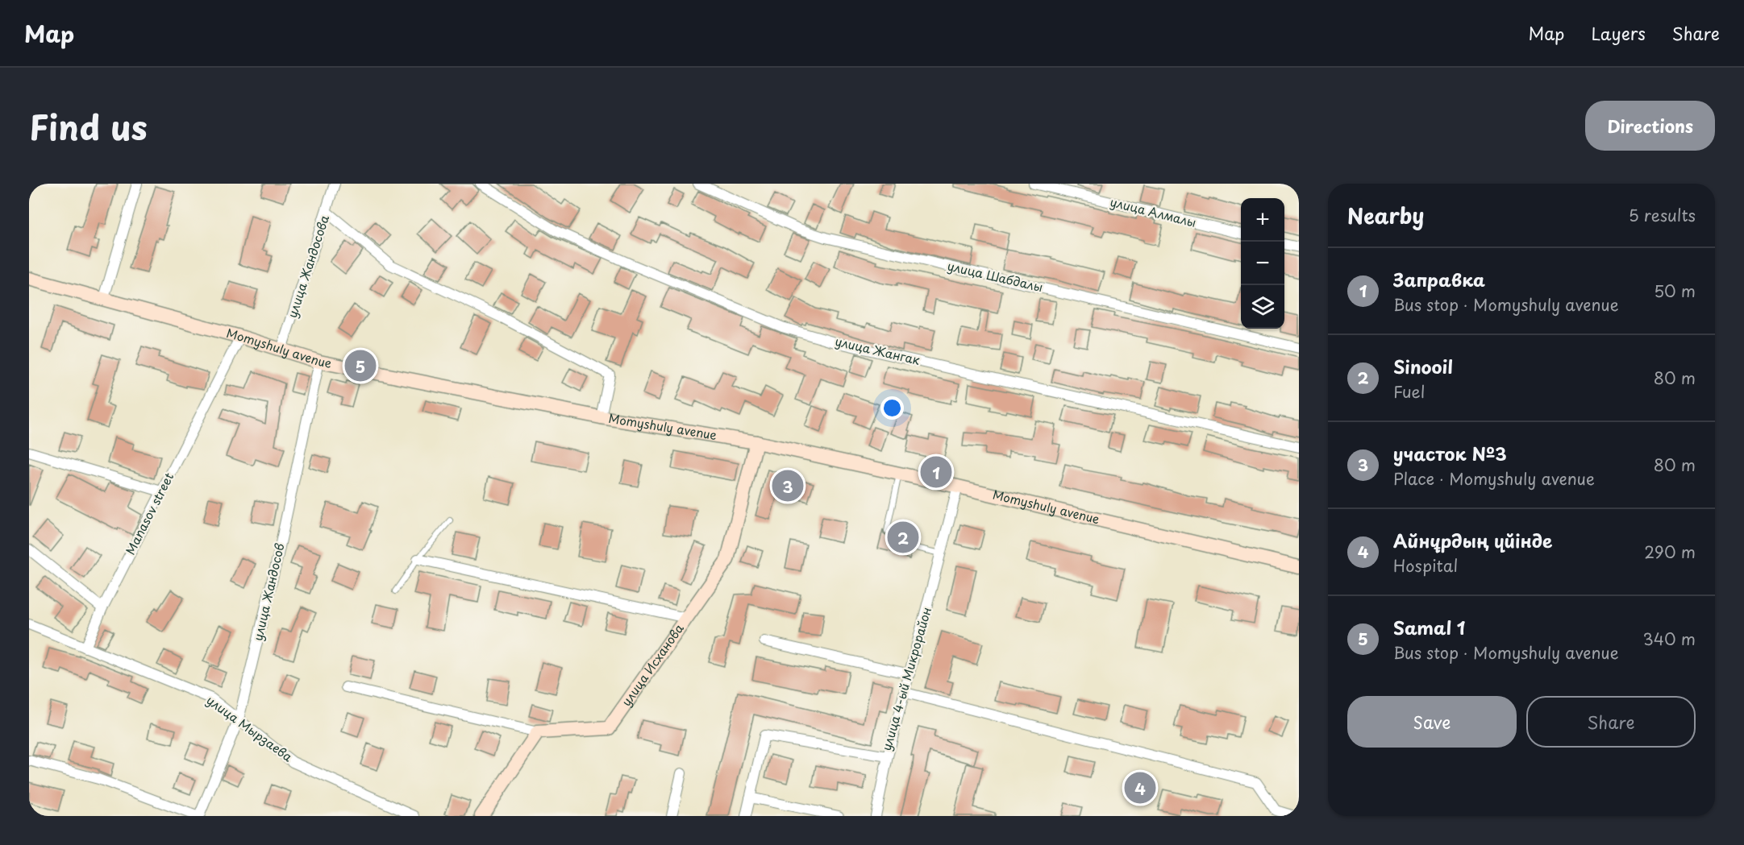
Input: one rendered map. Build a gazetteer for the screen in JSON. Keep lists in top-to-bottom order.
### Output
{
  "streets": {
    "main road": ["Momyshuly avenue", "улица Исханова"],
    "street": [
      "улица Алмалы",
      "улица Жандосова",
      "улица Шабдалы",
      "улица Жангак",
      "Manasov street",
      "улица Жандосов",
      "улица 4-ый Микрорайон",
      "улица Мырзаева"
    ]
  },
  "crossings": [
    ["улица Жандосова", "Momyshuly avenue"],
    ["Momyshuly avenue", "Manasov street"],
    ["Momyshuly avenue", "улица Жандосов"],
    ["Momyshuly avenue", "улица Исханова"],
    ["Momyshuly avenue", "улица 4-ый Микрорайон"],
    ["Manasov street", "улица Мырзаева"],
    ["улица Жандосов", "улица Мырзаева"]
  ],
  "page": {
    "header": "Map",
    "nav": ["Map", "Layers", "Share"],
    "title": "Find us",
    "buttons": [
      "Directions",
      ["Save", "Share"]
    ],
    "heading": ["Nearby", "5 results"],
    "map_buttons": ["+", "−"],
    "list": [
      {
        "mark": "1",
        "name": "Заправка",
        "note": "Bus stop · Momyshuly avenue",
        "value": "50 m"
      },
      {
        "mark": "2",
        "name": "Sinooil",
        "note": "Fuel",
        "value": "80 m"
      },
      {
        "mark": "3",
        "name": "участок №3",
        "note": "Place · Momyshuly avenue",
        "value": "80 m"
      },
      {
        "mark": "4",
        "name": "Айнұрдың үйінде",
        "note": "Hospital",
        "value": "290 m"
      },
      {
        "mark": "5",
        "name": "Samal 1",
        "note": "Bus stop · Momyshuly avenue",
        "value": "340 m"
      }
    ],
    "pins": [
      "5",
      "1",
      "3",
      "2",
      "4"
    ]
  }
}
